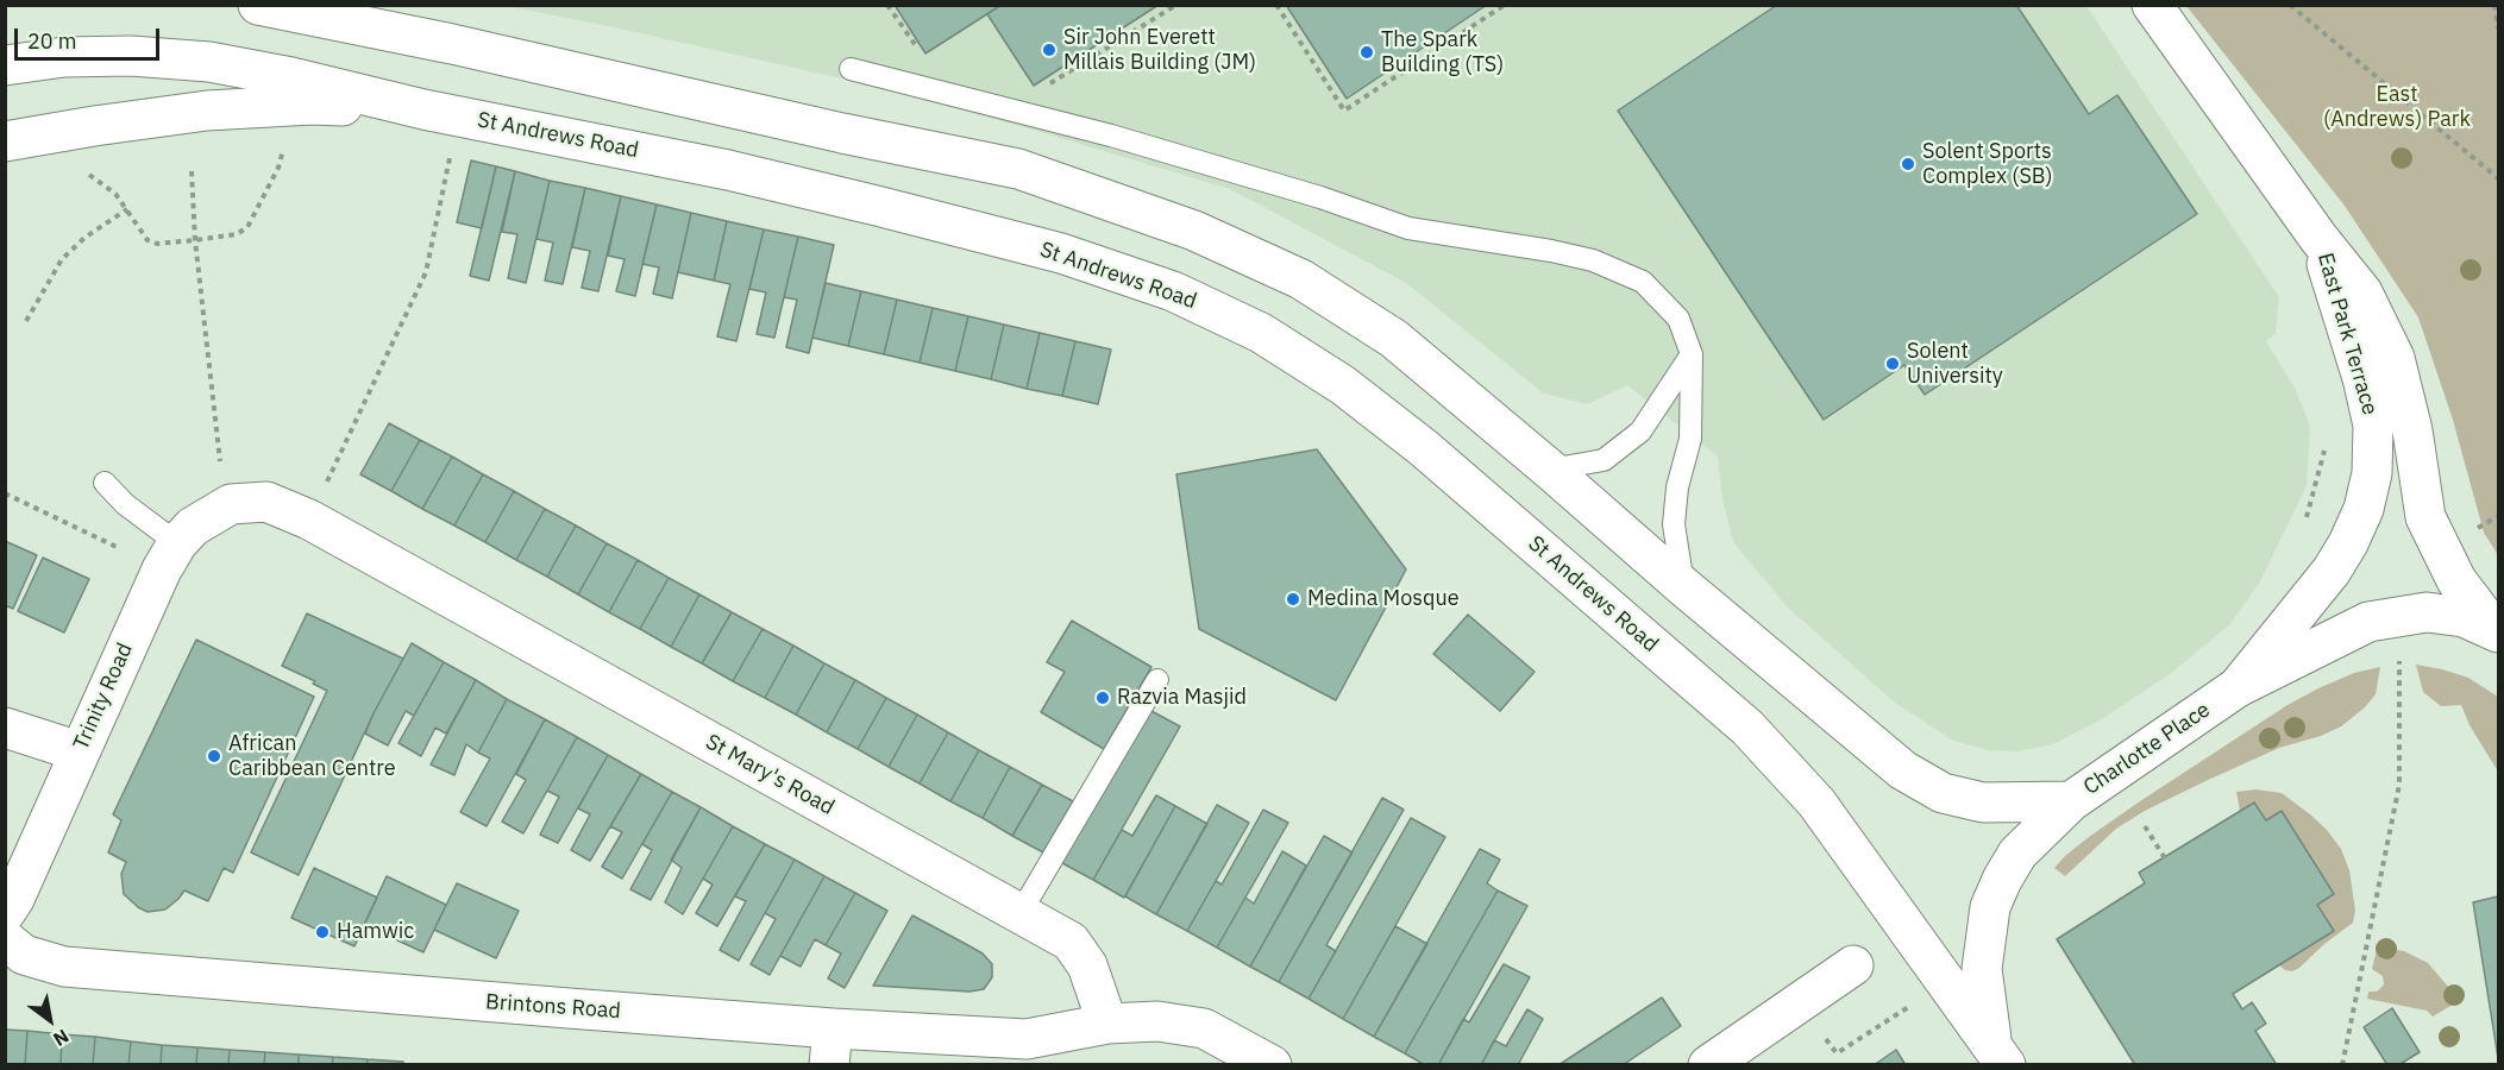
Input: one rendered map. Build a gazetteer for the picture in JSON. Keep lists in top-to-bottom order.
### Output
{
  "streets": {
    "main road": [
      "St Andrews Road",
      "East Park Terrace",
      "Trinity Road",
      "Charlotte Place",
      "St Mary's Road",
      "Brintons Road"
    ]
  },
  "crossings": [
    ["St Andrews Road", "Charlotte Place"],
    ["East Park Terrace", "Charlotte Place"],
    ["Trinity Road", "St Mary's Road"],
    ["St Mary's Road", "Brintons Road"]
  ],
  "parks": ["East (Andrews) Park"],
  "places": [
    "Sir John Everett Millais Building (JM)",
    "The Spark Building (TS)",
    "Solent Sports Complex (SB)",
    "Solent University",
    "Medina Mosque",
    "Razvia Masjid",
    "African Caribbean Centre",
    "Hamwic"
  ],
  "scale_bar": "20 m",
  "north": "bottom right"
}
